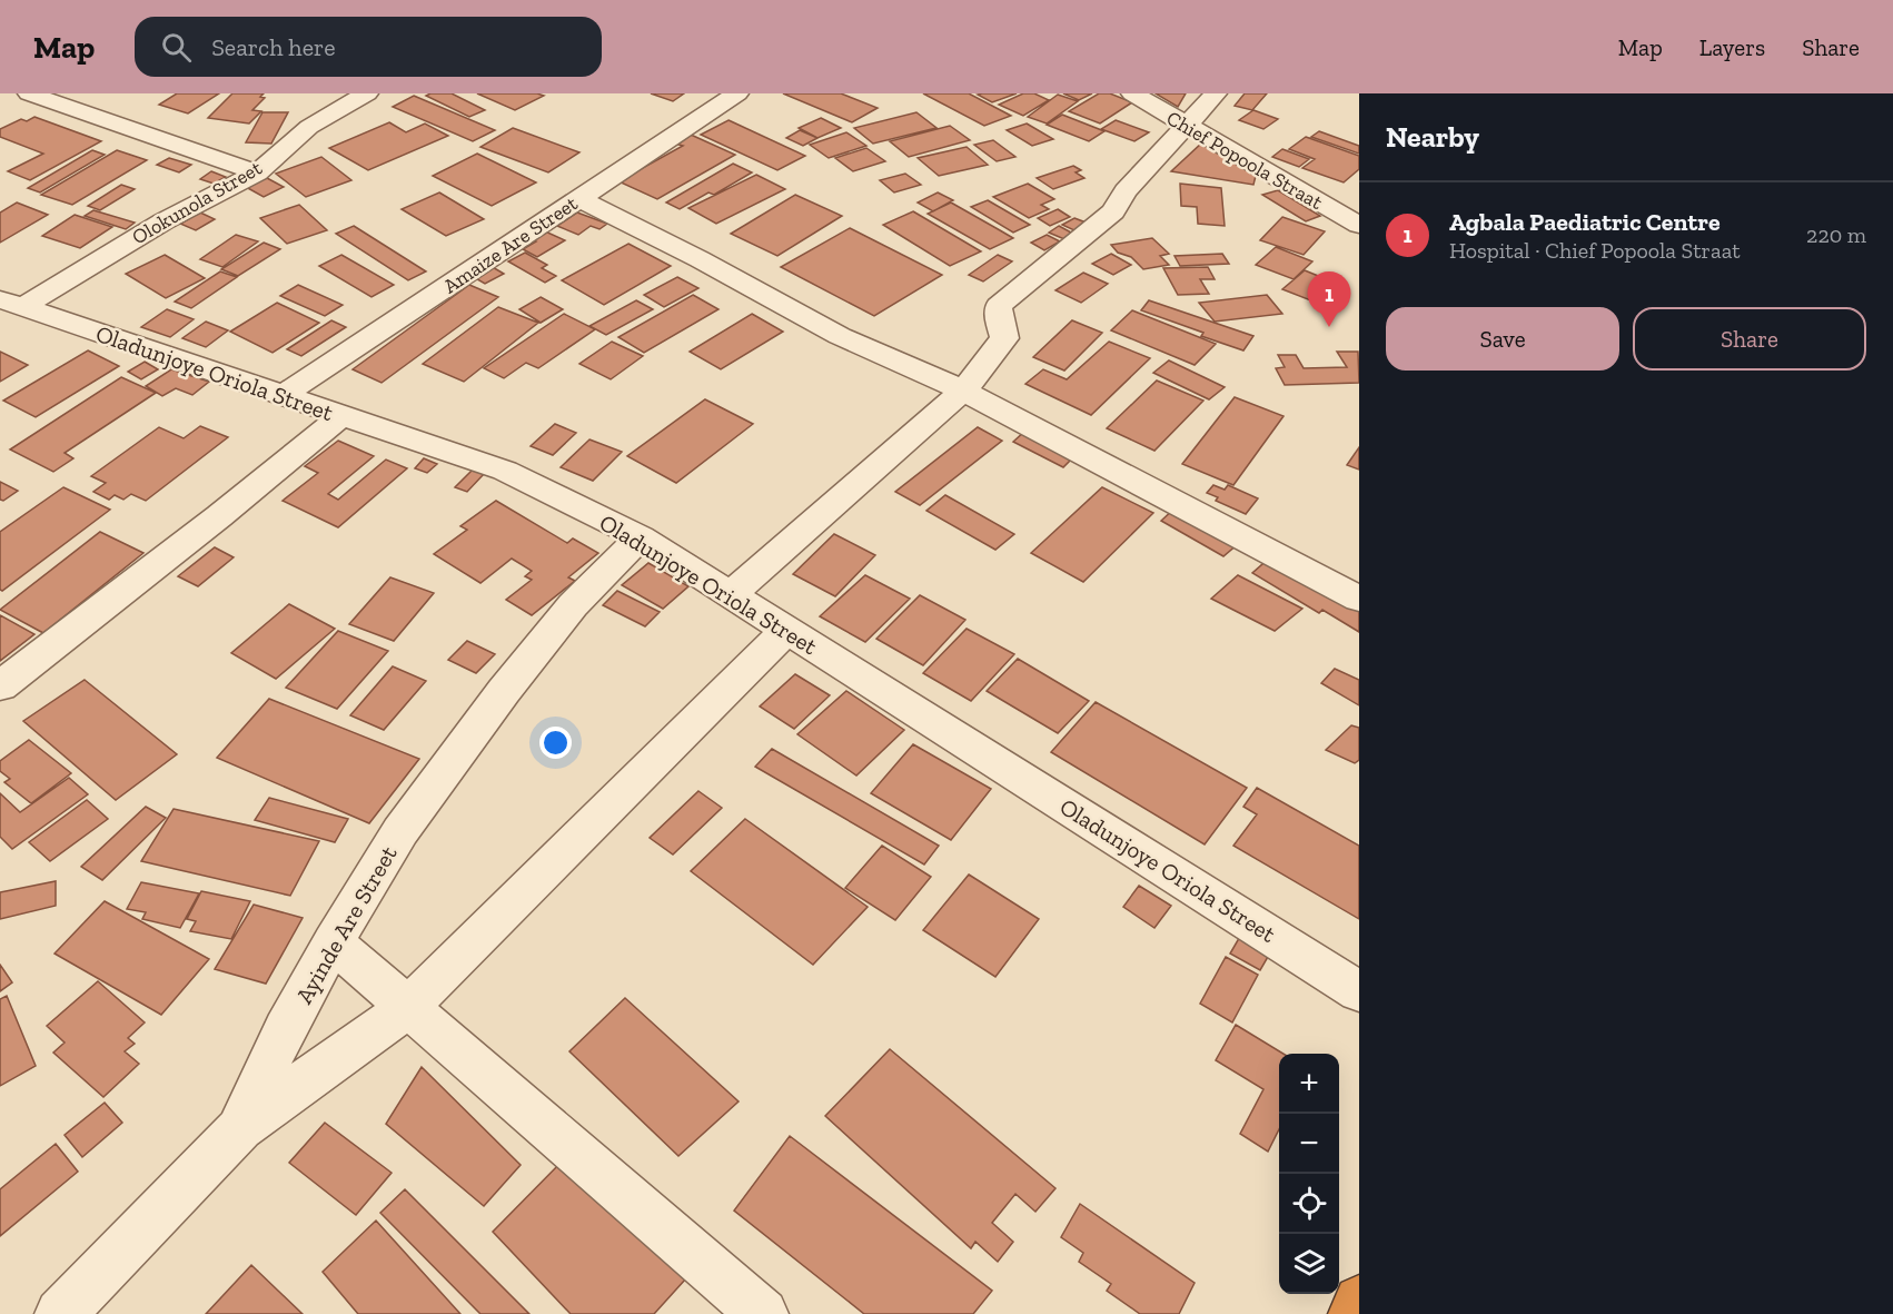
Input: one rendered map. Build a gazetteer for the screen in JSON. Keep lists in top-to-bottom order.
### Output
{
  "streets": {
    "street": [
      "Chief Popoola Straat",
      "Olokunola Street",
      "Amaize Are Street",
      "Oladunjoye Oriola Street",
      "Ayinde Are Street"
    ]
  },
  "crossings": [
    ["Olokunola Street", "Oladunjoye Oriola Street"],
    ["Amaize Are Street", "Oladunjoye Oriola Street"],
    ["Oladunjoye Oriola Street", "Ayinde Are Street"]
  ],
  "page": {
    "header": "Map",
    "search": "Search here",
    "nav": ["Map", "Layers", "Share"],
    "heading": "Nearby",
    "list": [
      {
        "mark": "1",
        "name": "Agbala Paediatric Centre",
        "note": "Hospital · Chief Popoola Straat",
        "value": "220 m"
      }
    ],
    "pins": "1",
    "buttons": ["Save", "Share"],
    "map_buttons": ["+", "−"]
  }
}
